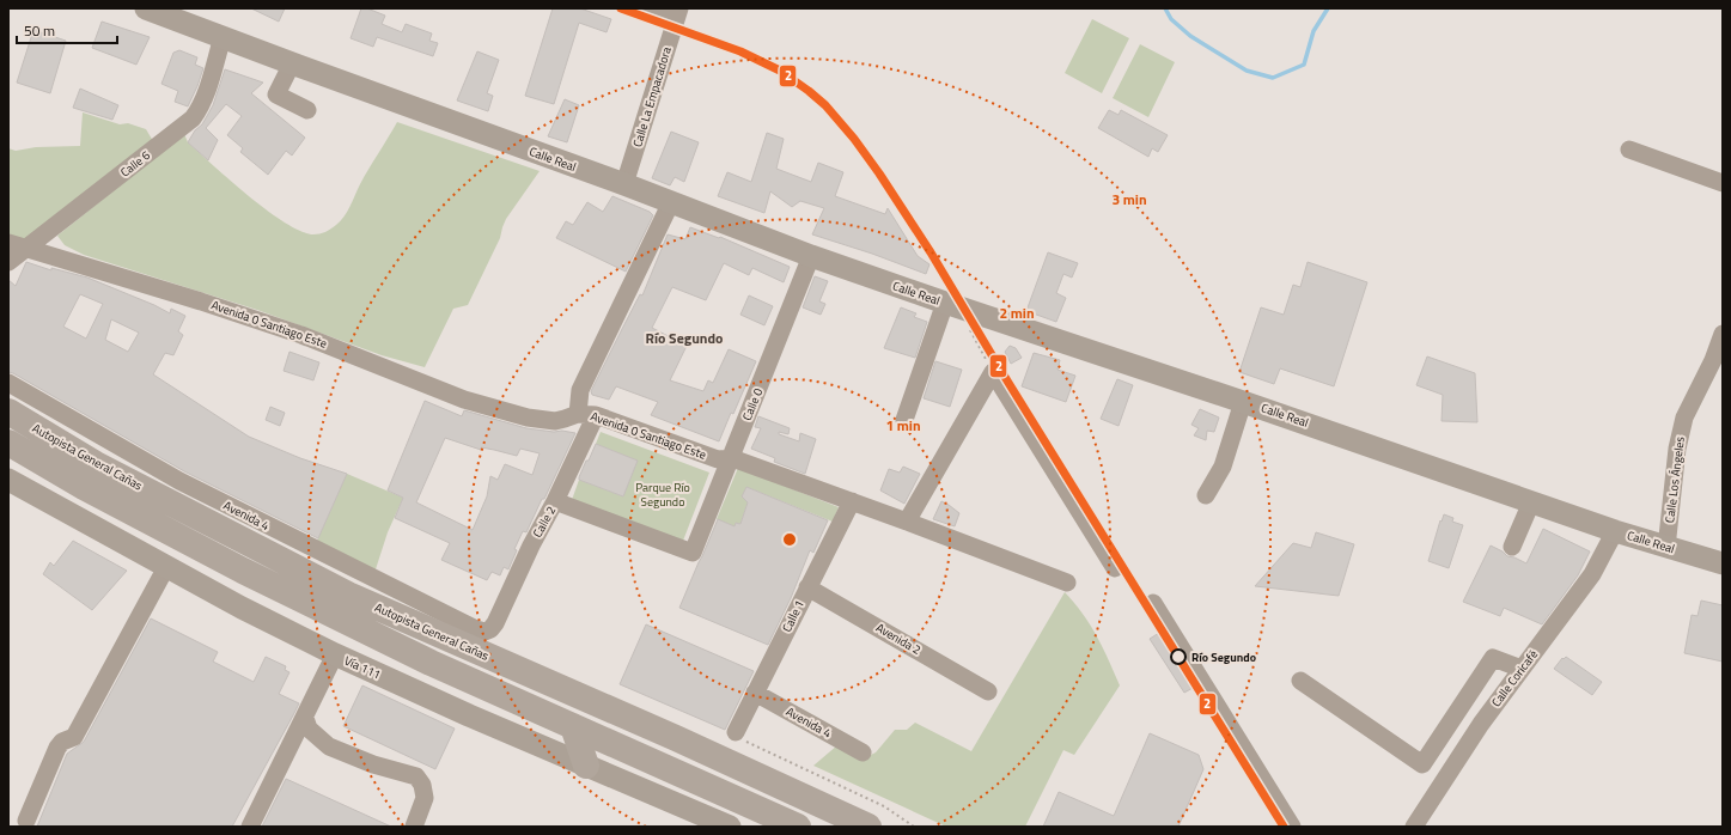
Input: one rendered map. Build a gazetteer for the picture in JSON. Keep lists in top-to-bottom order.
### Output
{
  "streets": {
    "highway": ["Autopista General Cañas"],
    "main road": ["Calle Real", "Vía 111"],
    "street": [
      "Calle La Empacadora",
      "Calle 6",
      "Avenida 0 Santiago Este",
      "Calle 0",
      "Calle Los Ángeles",
      "Avenida 4",
      "Calle 2",
      "Calle 1",
      "Avenida 2",
      "Calle Coricafé"
    ]
  },
  "crossings": [
    ["Calle La Empacadora", "Calle Real"],
    ["Calle Real", "Calle 6"],
    ["Calle Real", "Calle 0"],
    ["Calle Real", "Calle Los Ángeles"],
    ["Calle Real", "Calle Coricafé"],
    ["Calle 6", "Avenida 0 Santiago Este"],
    ["Avenida 0 Santiago Este", "Calle 0"],
    ["Avenida 0 Santiago Este", "Calle 2"],
    ["Avenida 0 Santiago Este", "Calle 1"],
    ["Calle 0", "Calle 2"],
    ["Avenida 4", "Calle 2"],
    ["Avenida 4", "Calle 1"],
    ["Calle 1", "Avenida 2"]
  ],
  "districts": ["Río Segundo"],
  "parks": ["Parque Río Segundo"],
  "places": ["Río Segundo"],
  "lines": ["rail line 2"],
  "scale_bar": "50 m",
  "rings": ["3 min", "2 min", "1 min"]
}
